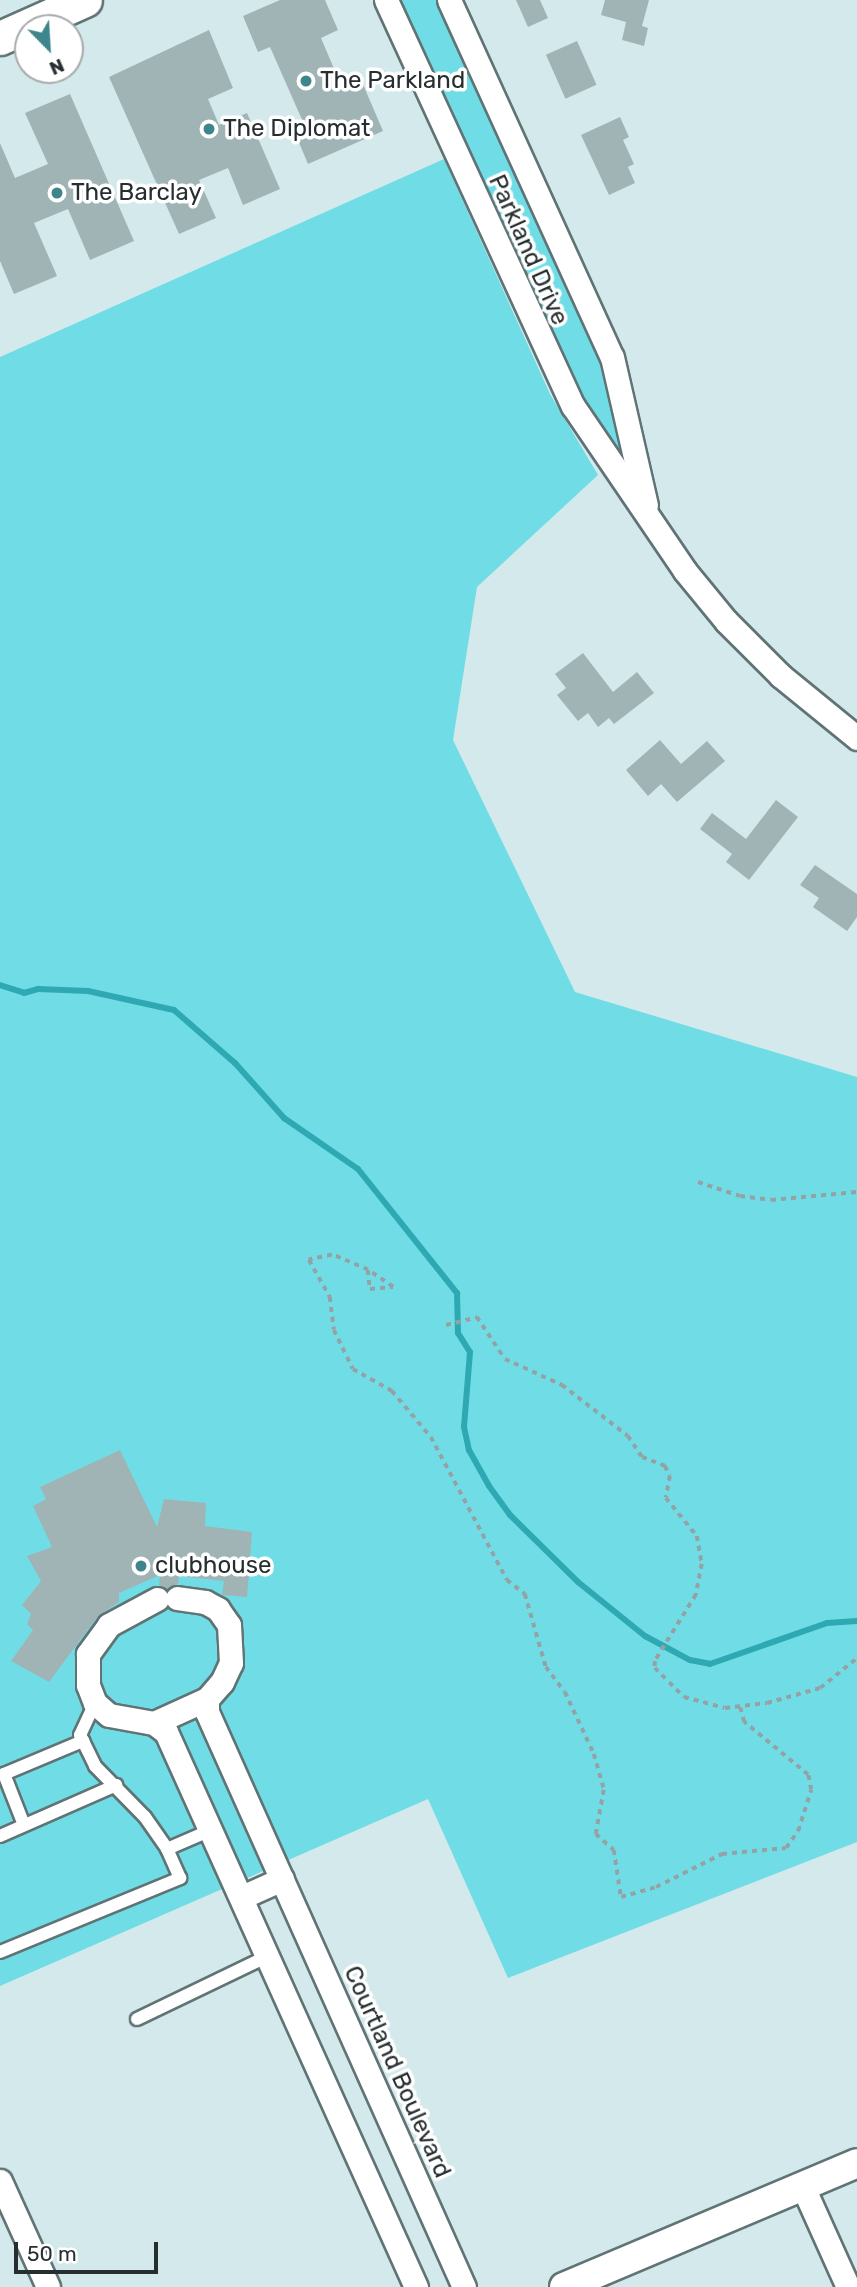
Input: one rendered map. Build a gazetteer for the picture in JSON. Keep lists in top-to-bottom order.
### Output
{
  "streets": {
    "street": ["Parkland Drive", "Courtland Boulevard"]
  },
  "places": [
    "The Parkland",
    "The Diplomat",
    "The Barclay",
    "clubhouse"
  ],
  "scale_bar": "50 m",
  "north": "bottom right"
}
